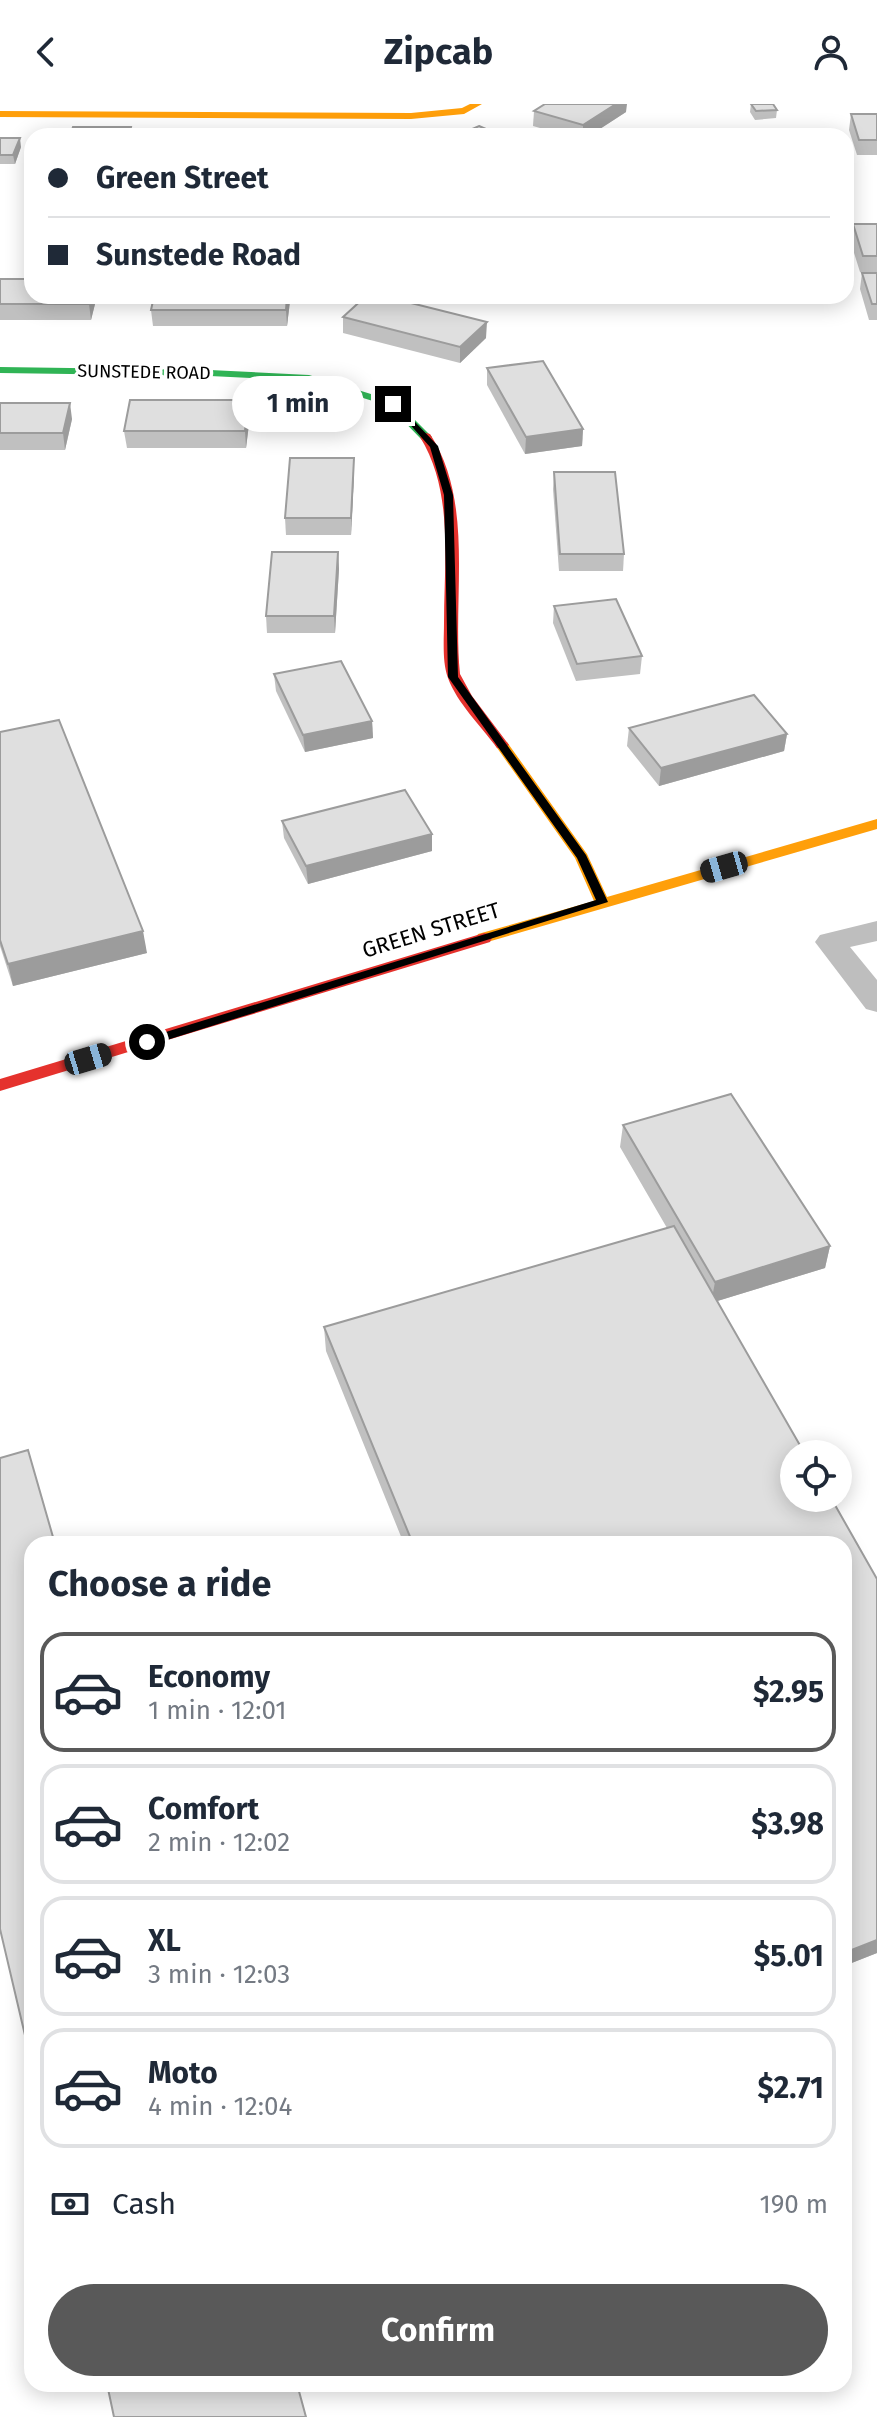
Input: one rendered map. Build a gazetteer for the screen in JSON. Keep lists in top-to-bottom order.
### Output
{
  "streets": {
    "street": ["SUNSTEDE ROAD", "GREEN STREET"]
  },
  "crossings": [
    ["SUNSTEDE ROAD", "GREEN STREET"]
  ],
  "page": {
    "header": "Zipcab",
    "banner": ["Green Street", "Sunstede Road"],
    "bubble": "1 min",
    "heading": "Choose a ride",
    "list": [
      {
        "name": "Economy",
        "note": "1 min · 12:01",
        "value": "$2.95"
      },
      {
        "name": "Comfort",
        "note": "2 min · 12:02",
        "value": "$3.98"
      },
      {
        "name": "XL",
        "note": "3 min · 12:03",
        "value": "$5.01"
      },
      {
        "name": "Moto",
        "note": "4 min · 12:04",
        "value": "$2.71"
      }
    ],
    "pay": ["Cash", "190 m"],
    "buttons": "Confirm"
  }
}
